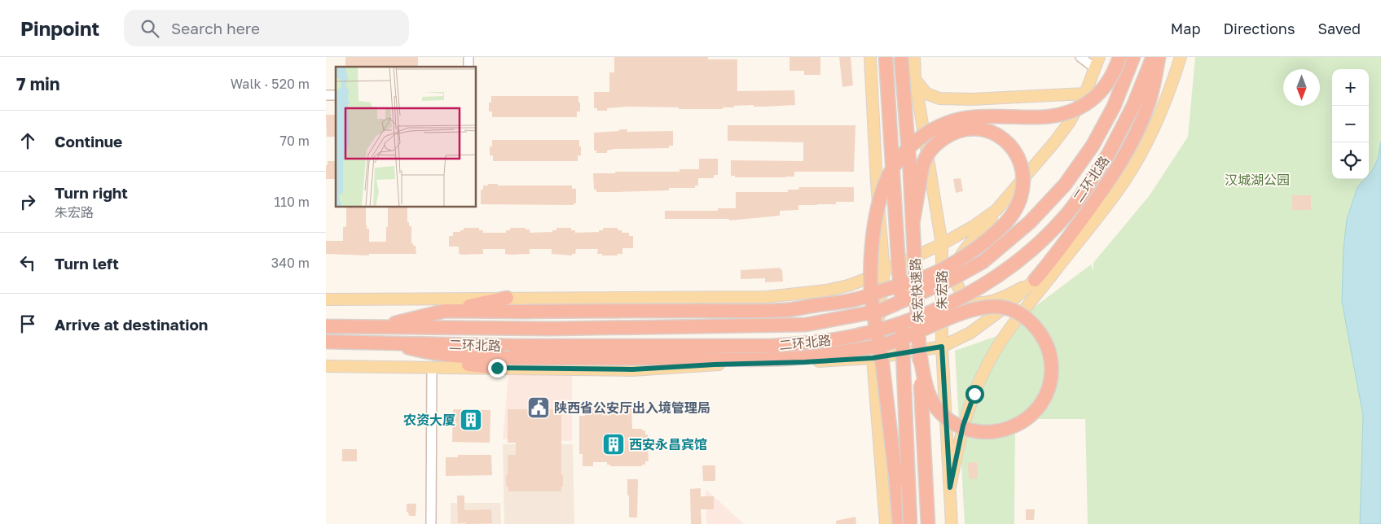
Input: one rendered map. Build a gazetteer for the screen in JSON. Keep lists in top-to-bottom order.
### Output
{
  "streets": {
    "highway": ["二环北路", "朱宏快速路"],
    "main road": ["朱宏路"]
  },
  "parks": ["汉城湖公园"],
  "places": {
    "public building": ["陕西省公安厅出入境管理局"],
    "building": ["农资大厦", "西安永昌宾馆"]
  },
  "north": "bottom",
  "page": {
    "header": "Pinpoint",
    "search": "Search here",
    "nav": ["Map", "Directions", "Saved"],
    "heading": ["7 min", "Walk · 520 m"],
    "map_buttons": ["+", "−"],
    "list": [
      ["Continue", "70 m"],
      ["Turn right", "朱宏路", "110 m"],
      ["Turn left", "340 m"],
      "Arrive at destination"
    ]
  }
}
